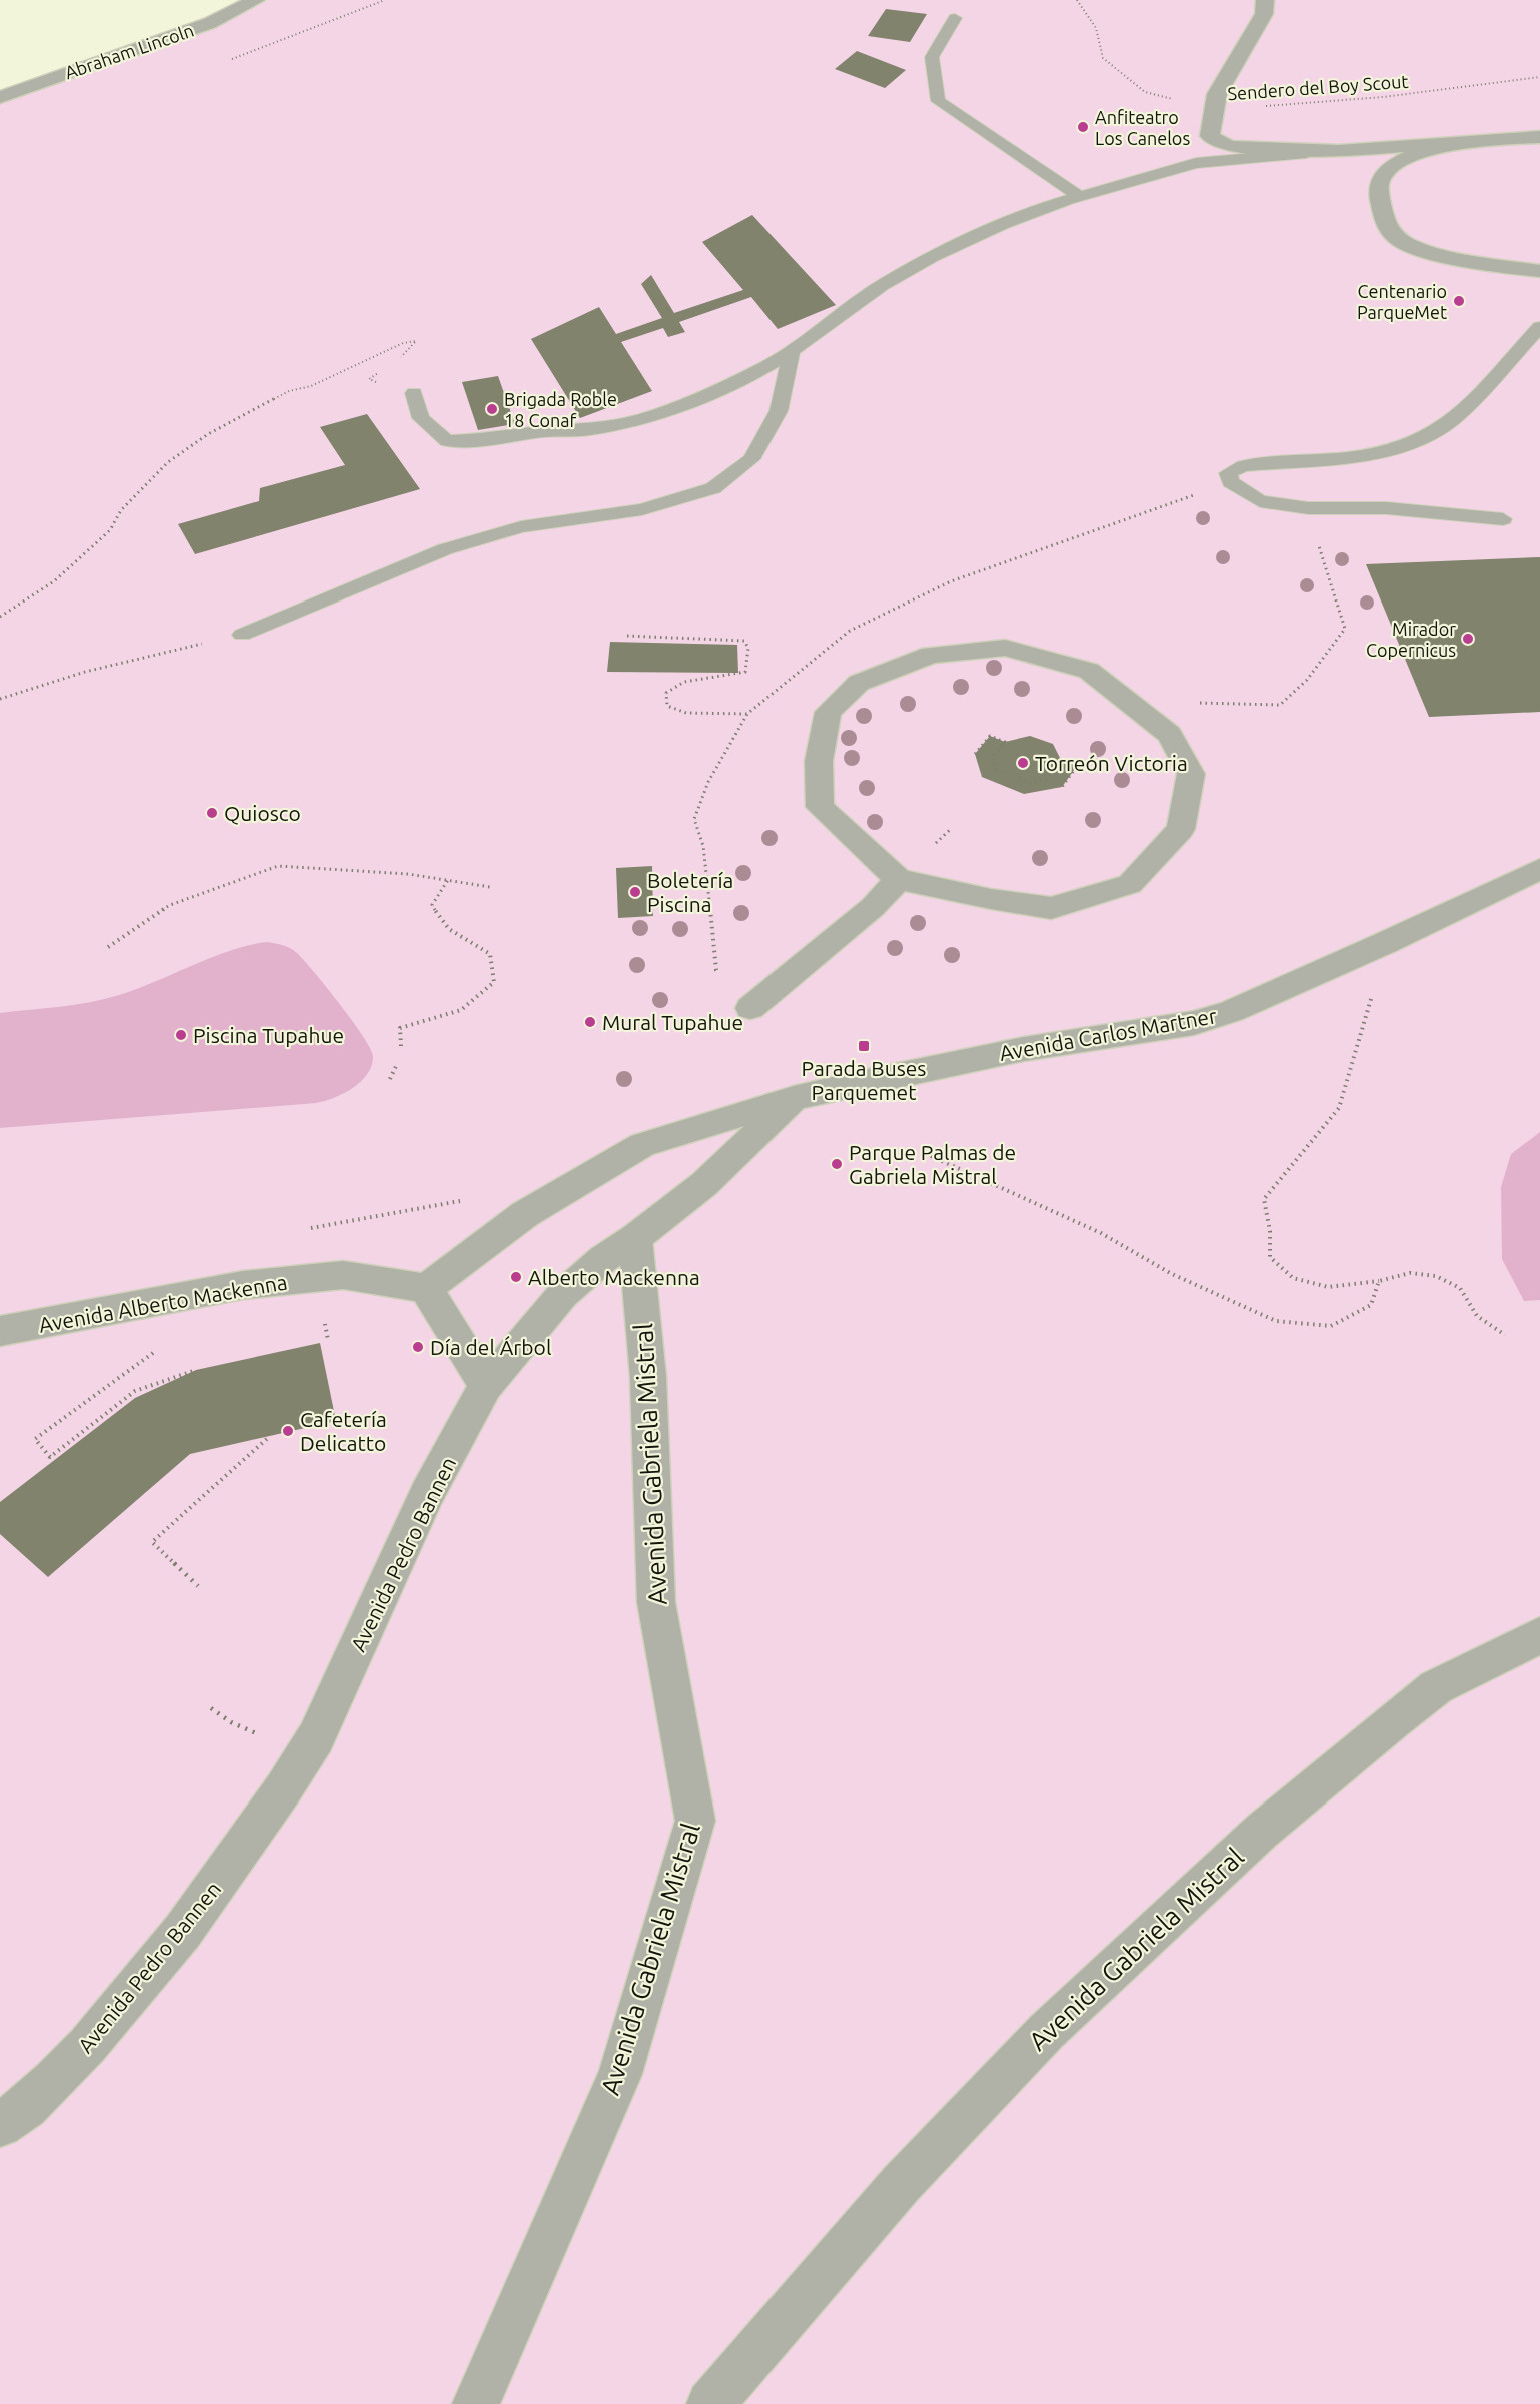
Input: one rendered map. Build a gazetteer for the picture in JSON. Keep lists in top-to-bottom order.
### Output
{
  "streets": {
    "street": [
      "Abraham Lincoln",
      "Avenida Carlos Martner",
      "Avenida Alberto Mackenna",
      "Avenida Gabriela Mistral",
      "Avenida Pedro Bannen"
    ],
    "path": ["Sendero del Boy Scout"]
  },
  "crossings": [
    ["Avenida Carlos Martner", "Avenida Pedro Bannen"],
    ["Avenida Gabriela Mistral", "Avenida Pedro Bannen"]
  ],
  "places": {
    "other": [
      "Anfiteatro Los Canelos",
      "Centenario ParqueMet",
      "Brigada Roble 18 Conaf",
      "Mirador Copernicus",
      "Torreón Victoria",
      "Quiosco",
      "Boletería Piscina",
      "Mural Tupahue",
      "Piscina Tupahue",
      "Parque Palmas de Gabriela Mistral",
      "Alberto Mackenna",
      "Día del Árbol",
      "Cafetería Delicatto"
    ],
    "transit": ["Parada Buses Parquemet"]
  }
}
